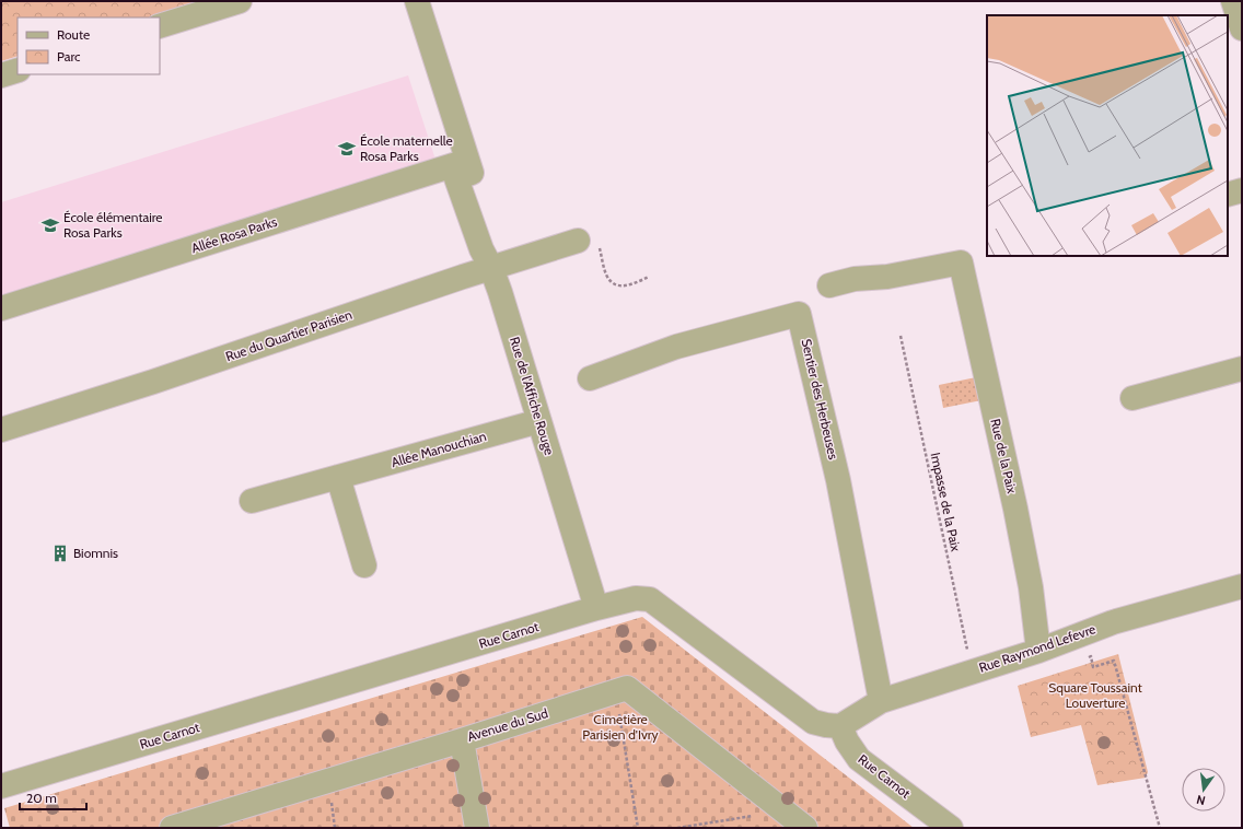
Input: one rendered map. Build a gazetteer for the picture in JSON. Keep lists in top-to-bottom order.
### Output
{
  "streets": {
    "street": [
      "Allée Rosa Parks",
      "Rue du Quartier Parisien",
      "Rue de l'Affiche Rouge",
      "Sentier des Herbeuses",
      "Allée Manouchian",
      "Rue de la Paix",
      "Rue Carnot",
      "Rue Raymond Lefevre",
      "Avenue du Sud"
    ],
    "path": ["Impasse de la Paix"]
  },
  "crossings": [
    ["Allée Rosa Parks", "Rue de l'Affiche Rouge"],
    ["Rue du Quartier Parisien", "Rue de l'Affiche Rouge"],
    ["Rue de l'Affiche Rouge", "Allée Manouchian"],
    ["Rue de l'Affiche Rouge", "Rue Carnot"],
    ["Sentier des Herbeuses", "Rue Raymond Lefevre"],
    ["Rue de la Paix", "Rue Raymond Lefevre"],
    ["Impasse de la Paix", "Rue Raymond Lefevre"],
    ["Rue Carnot", "Rue Raymond Lefevre"]
  ],
  "parks": ["Square Toussaint Louverture", "Cimetière Parisien d'Ivry"],
  "places": {
    "school or university": ["École maternelle Rosa Parks", "École élémentaire Rosa Parks"],
    "building": ["Biomnis"]
  },
  "legend": ["Route", "Parc"],
  "scale_bar": "20 m",
  "north": "bottom"
}
